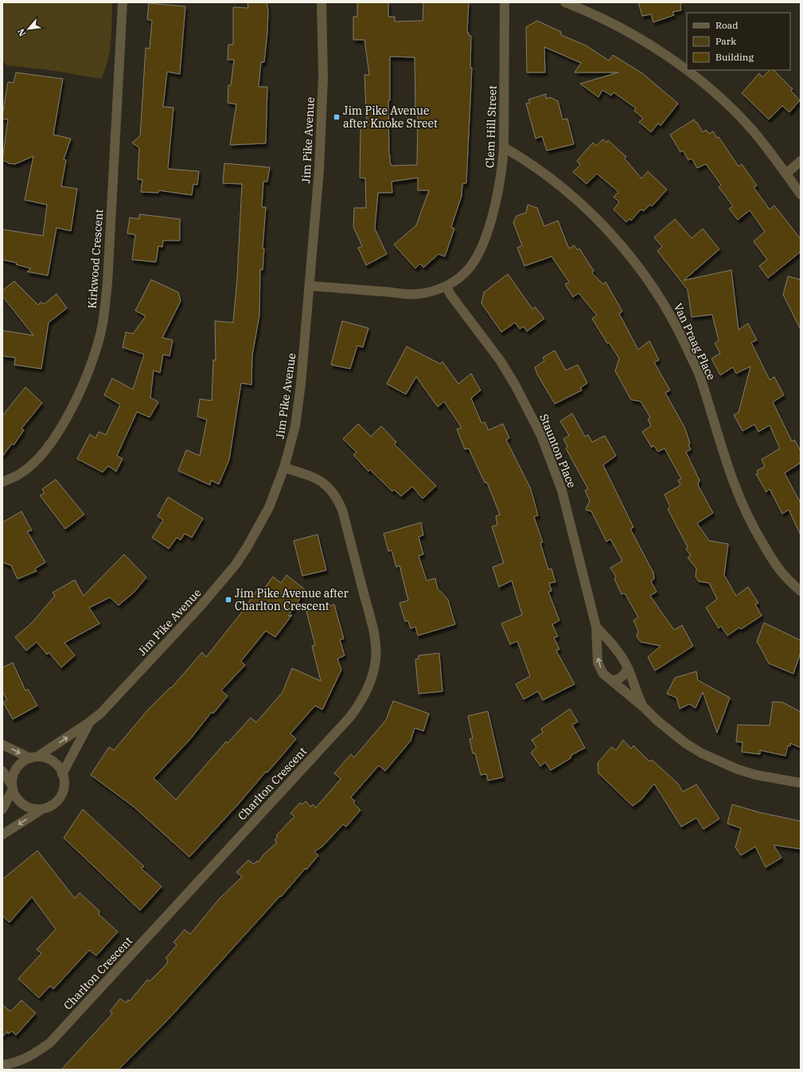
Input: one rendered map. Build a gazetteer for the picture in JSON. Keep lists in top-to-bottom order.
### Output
{
  "streets": {
    "street": [
      "Clem Hill Street",
      "Jim Pike Avenue",
      "Kirkwood Crescent",
      "Van Praag Place",
      "Staunton Place",
      "Charlton Crescent"
    ]
  },
  "crossings": [
    ["Clem Hill Street", "Jim Pike Avenue"],
    ["Clem Hill Street", "Van Praag Place"],
    ["Clem Hill Street", "Staunton Place"],
    ["Jim Pike Avenue", "Charlton Crescent"]
  ],
  "places": {
    "transit": ["Jim Pike Avenue after Knoke Street", "Jim Pike Avenue after Charlton Crescent"]
  },
  "legend": ["Road", "Park", "Building"],
  "north": "bottom left"
}
